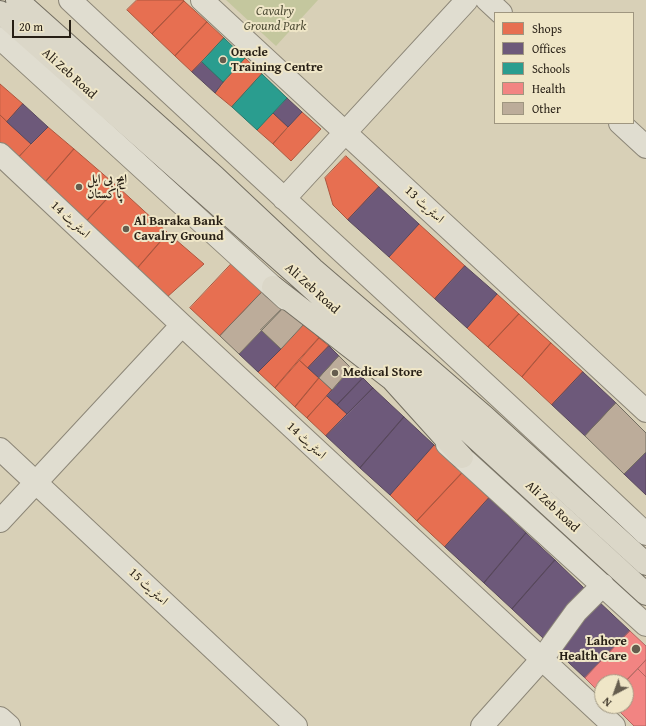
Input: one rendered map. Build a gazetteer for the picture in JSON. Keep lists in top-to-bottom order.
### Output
{
  "streets": {
    "main road": ["Ali Zeb Road"],
    "street": ["اسٹریٹ 13", "اسٹریٹ 14", "اسٹریٹ 15"]
  },
  "parks": ["Cavalry Ground Park"],
  "places": [
    "Oracle Training Centre",
    "ایچ بی ایل پاکستان",
    "Al Baraka Bank Cavalry Ground",
    "Medical Store",
    "Lahore Health Care"
  ],
  "legend": [
    "Shops",
    "Offices",
    "Schools",
    "Health",
    "Other"
  ],
  "scale_bar": "20 m",
  "north": "bottom left"
}
